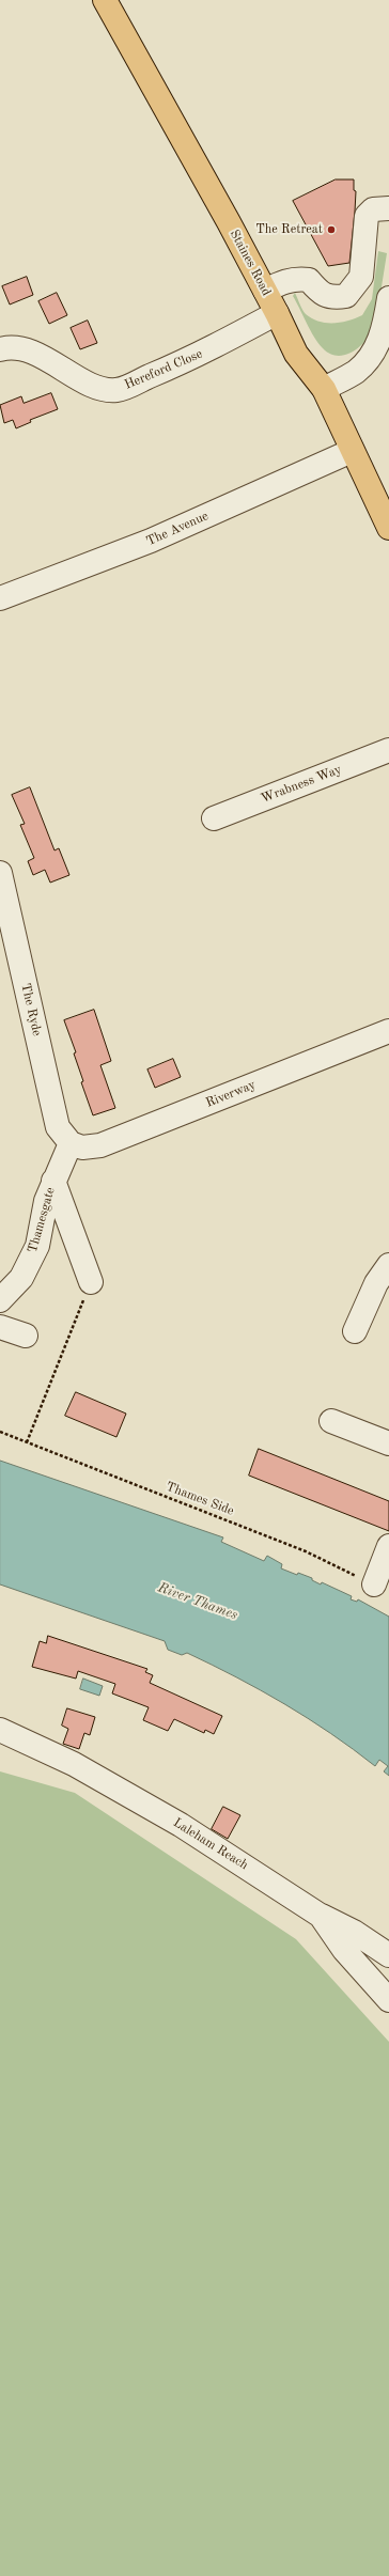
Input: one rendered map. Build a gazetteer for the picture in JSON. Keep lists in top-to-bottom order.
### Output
{
  "streets": {
    "main road": ["Staines Road"],
    "street": [
      "Hereford Close",
      "The Avenue",
      "Wrabness Way",
      "The Ryde",
      "Riverway",
      "Thamesgate",
      "Laleham Reach"
    ],
    "path": ["Thames Side"]
  },
  "crossings": [
    ["Staines Road", "Hereford Close"],
    ["Staines Road", "The Avenue"],
    ["The Ryde", "Riverway"],
    ["The Ryde", "Thamesgate"],
    ["Riverway", "Thamesgate"]
  ],
  "water": ["River Thames"],
  "places": ["The Retreat"]
}
